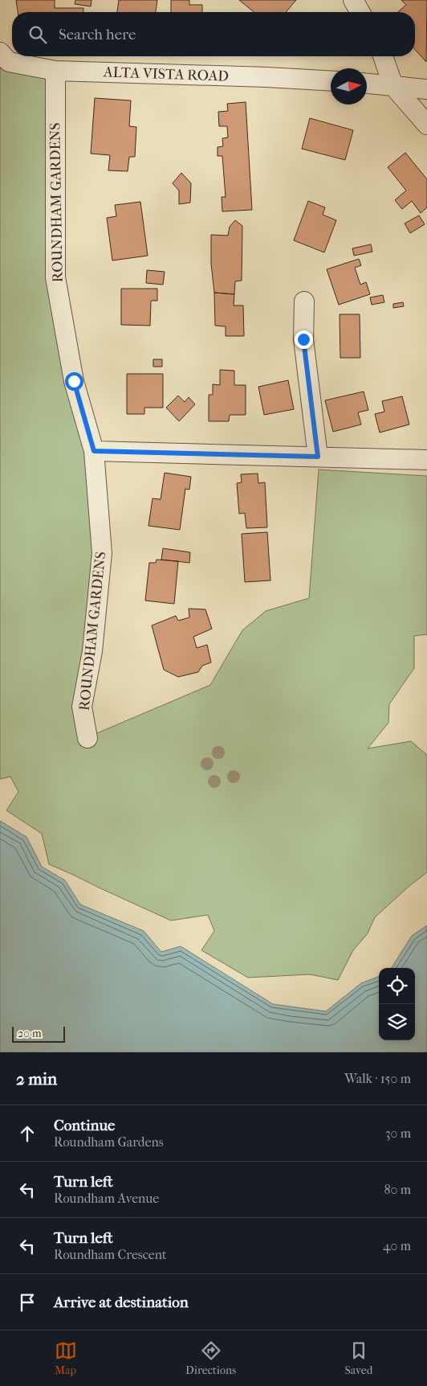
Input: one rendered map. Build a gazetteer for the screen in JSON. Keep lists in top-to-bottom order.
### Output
{
  "streets": {
    "street": ["ALTA VISTA ROAD", "ROUNDHAM GARDENS"]
  },
  "crossings": [
    ["ALTA VISTA ROAD", "ROUNDHAM GARDENS"]
  ],
  "scale_bar": "20 m",
  "north": "right",
  "page": {
    "search": "Search here",
    "scale": "20 m",
    "heading": ["2 min", "Walk · 150 m"],
    "list": [
      ["Continue", "Roundham Gardens", "30 m"],
      ["Turn left", "Roundham Avenue", "80 m"],
      ["Turn left", "Roundham Crescent", "40 m"],
      "Arrive at destination"
    ],
    "nav": ["Map", "Directions", "Saved"]
  }
}
